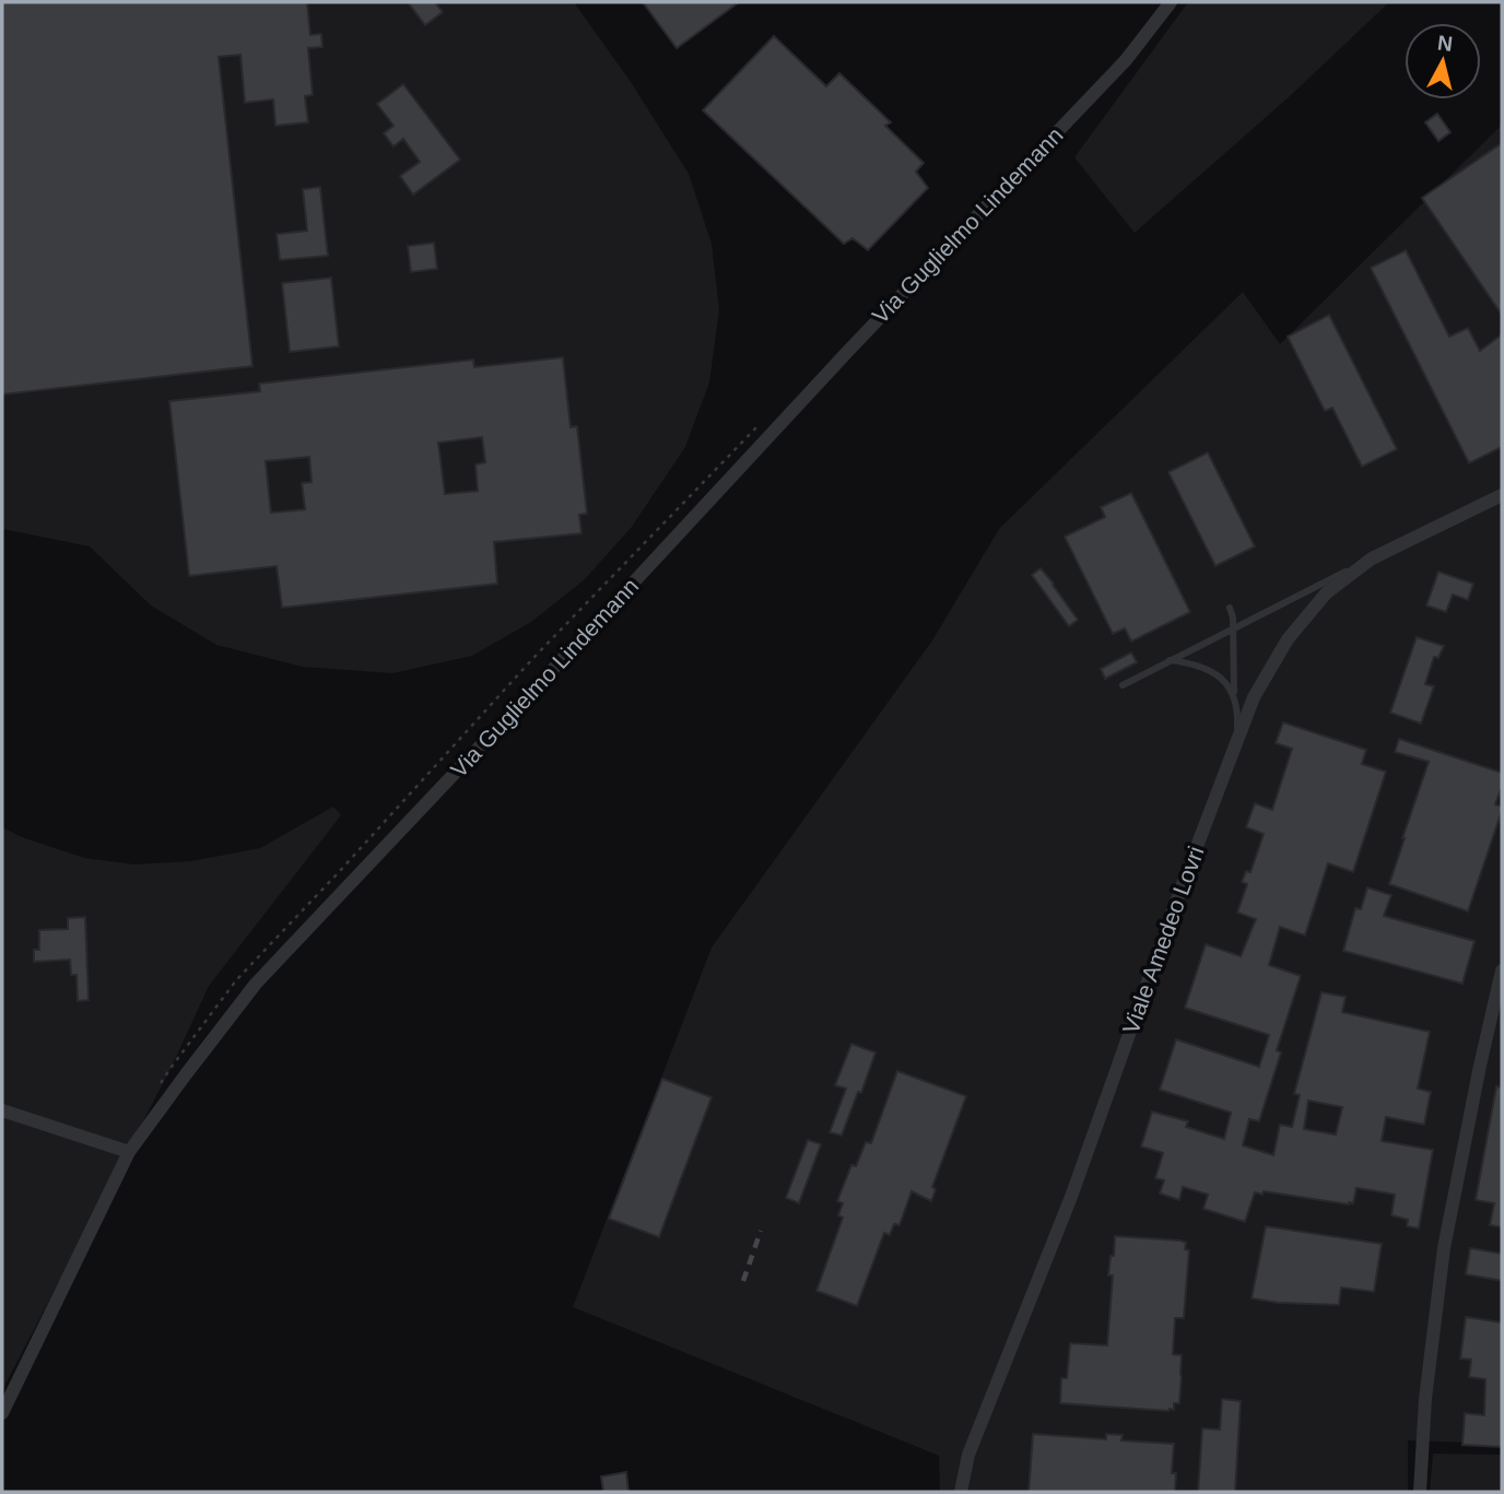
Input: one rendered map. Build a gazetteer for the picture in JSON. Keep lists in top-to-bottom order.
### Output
{
  "streets": {
    "street": ["Via Guglielmo Lindemann", "Viale Amedeo Lovri"]
  },
  "north": "top"
}
